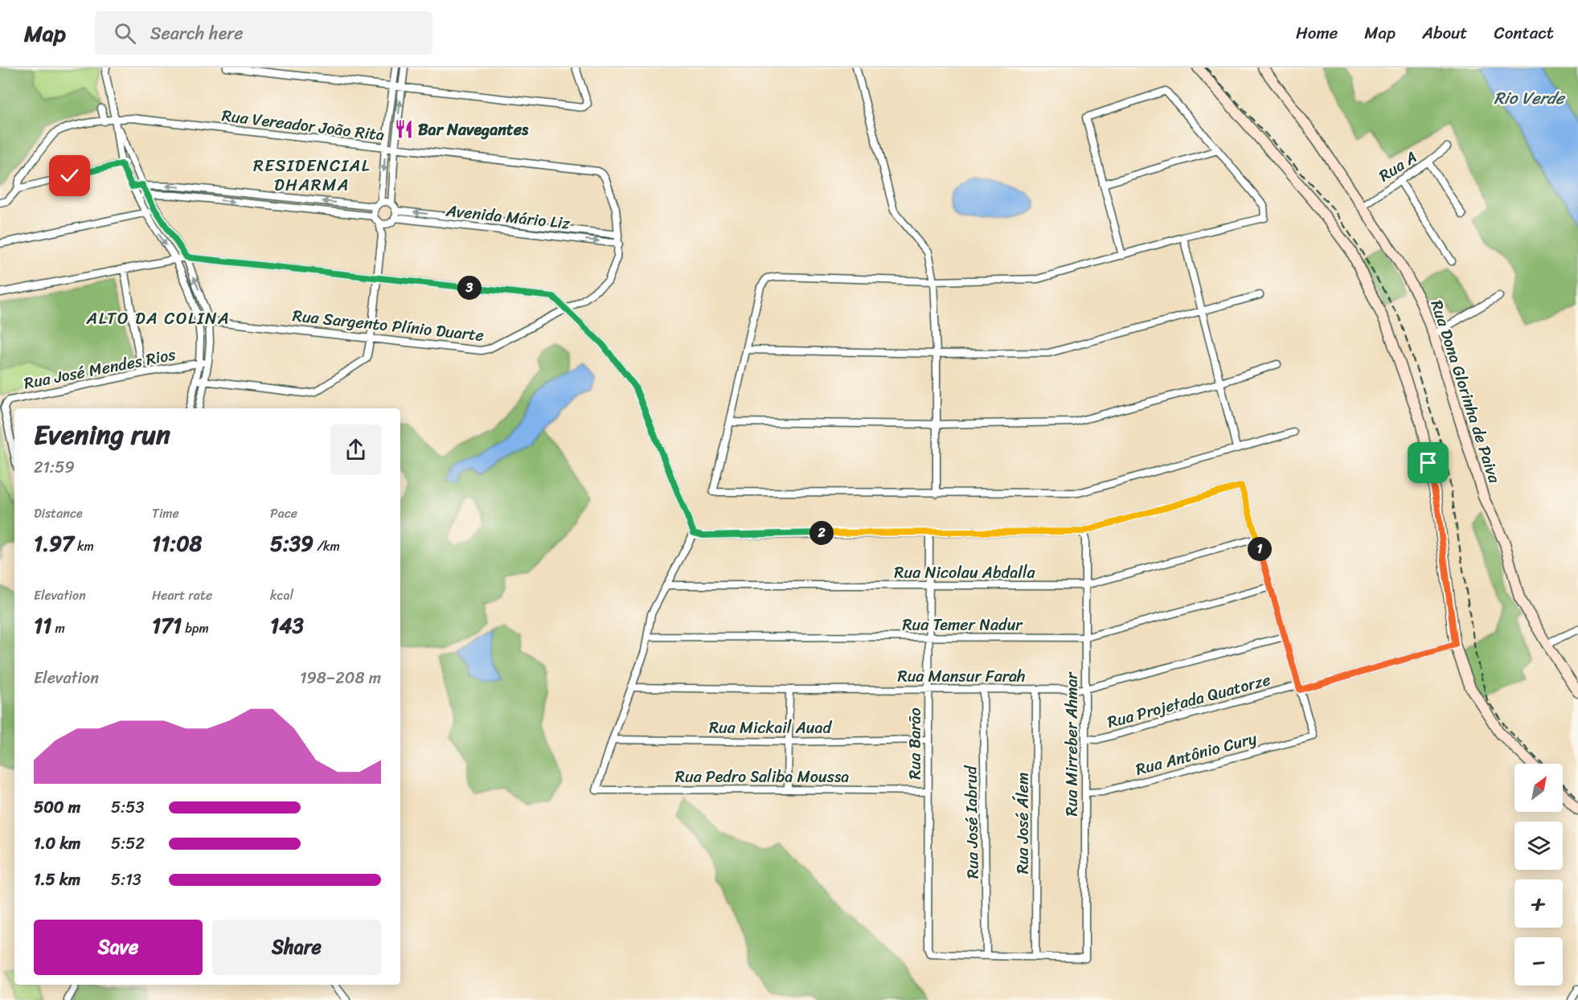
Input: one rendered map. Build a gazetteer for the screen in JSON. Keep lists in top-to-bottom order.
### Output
{
  "streets": {
    "street": [
      "Rua Vereador João Rita",
      "Rua A",
      "Avenida Mário Liz",
      "Rua Sargento Plínio Duarte",
      "Rua José Mendes Rios",
      "Rua Dona Glorinha de Paiva",
      "Rua Nicolau Abdalla",
      "Rua Temer Nadur",
      "Rua Mansur Farah",
      "Rua Projetada Quatorze",
      "Rua Mickail Auad",
      "Rua Barão",
      "Rua Mirreber Ahmar",
      "Rua Antônio Cury",
      "Rua Pedro Saliba Moussa",
      "Rua José Iabrud",
      "Rua José Álem"
    ]
  },
  "crossings": [
    ["Rua Vereador João Rita", "Rua Sargento Plínio Duarte"],
    ["Rua A", "Rua Dona Glorinha de Paiva"],
    ["Avenida Mário Liz", "Rua Sargento Plínio Duarte"],
    ["Rua Nicolau Abdalla", "Rua Barão"],
    ["Rua Nicolau Abdalla", "Rua Mirreber Ahmar"],
    ["Rua Temer Nadur", "Rua Barão"],
    ["Rua Temer Nadur", "Rua Mirreber Ahmar"],
    ["Rua Mansur Farah", "Rua Barão"],
    ["Rua Mansur Farah", "Rua Mirreber Ahmar"],
    ["Rua Mansur Farah", "Rua José Iabrud"],
    ["Rua Mansur Farah", "Rua José Álem"],
    ["Rua Projetada Quatorze", "Rua Mirreber Ahmar"],
    ["Rua Projetada Quatorze", "Rua Antônio Cury"],
    ["Rua Mickail Auad", "Rua Barão"],
    ["Rua Mickail Auad", "Rua Pedro Saliba Moussa"],
    ["Rua Barão", "Rua Pedro Saliba Moussa"],
    ["Rua Barão", "Rua José Iabrud"],
    ["Rua Mirreber Ahmar", "Rua Antônio Cury"],
    ["Rua Mirreber Ahmar", "Rua José Álem"]
  ],
  "districts": ["RESIDENCIAL DHARMA", "ALTO DA COLINA"],
  "water": ["Rio Verde"],
  "places": {
    "restaurant": ["Bar Navegantes"]
  },
  "north": "top right",
  "page": {
    "header": "Map",
    "search": "Search here",
    "nav": [
      "Home",
      "Map",
      "About",
      "Contact"
    ],
    "pins": ["3", "2", "1"],
    "heading": ["Evening run", "21:59"],
    "stats": [
      ["Distance", "1.97 km"],
      ["Time", "11:08"],
      ["Pace", "5:39 /km"],
      ["Elevation", "11 m"],
      ["Heart rate", "171 bpm"],
      ["kcal", "143"]
    ],
    "chart": ["Elevation", "198–208 m"],
    "map_buttons": ["+", "−"],
    "list": [
      {
        "name": "500 m",
        "note": "5:53"
      },
      {
        "name": "1.0 km",
        "note": "5:52"
      },
      {
        "name": "1.5 km",
        "note": "5:13"
      }
    ],
    "buttons": ["Save", "Share"]
  }
}
